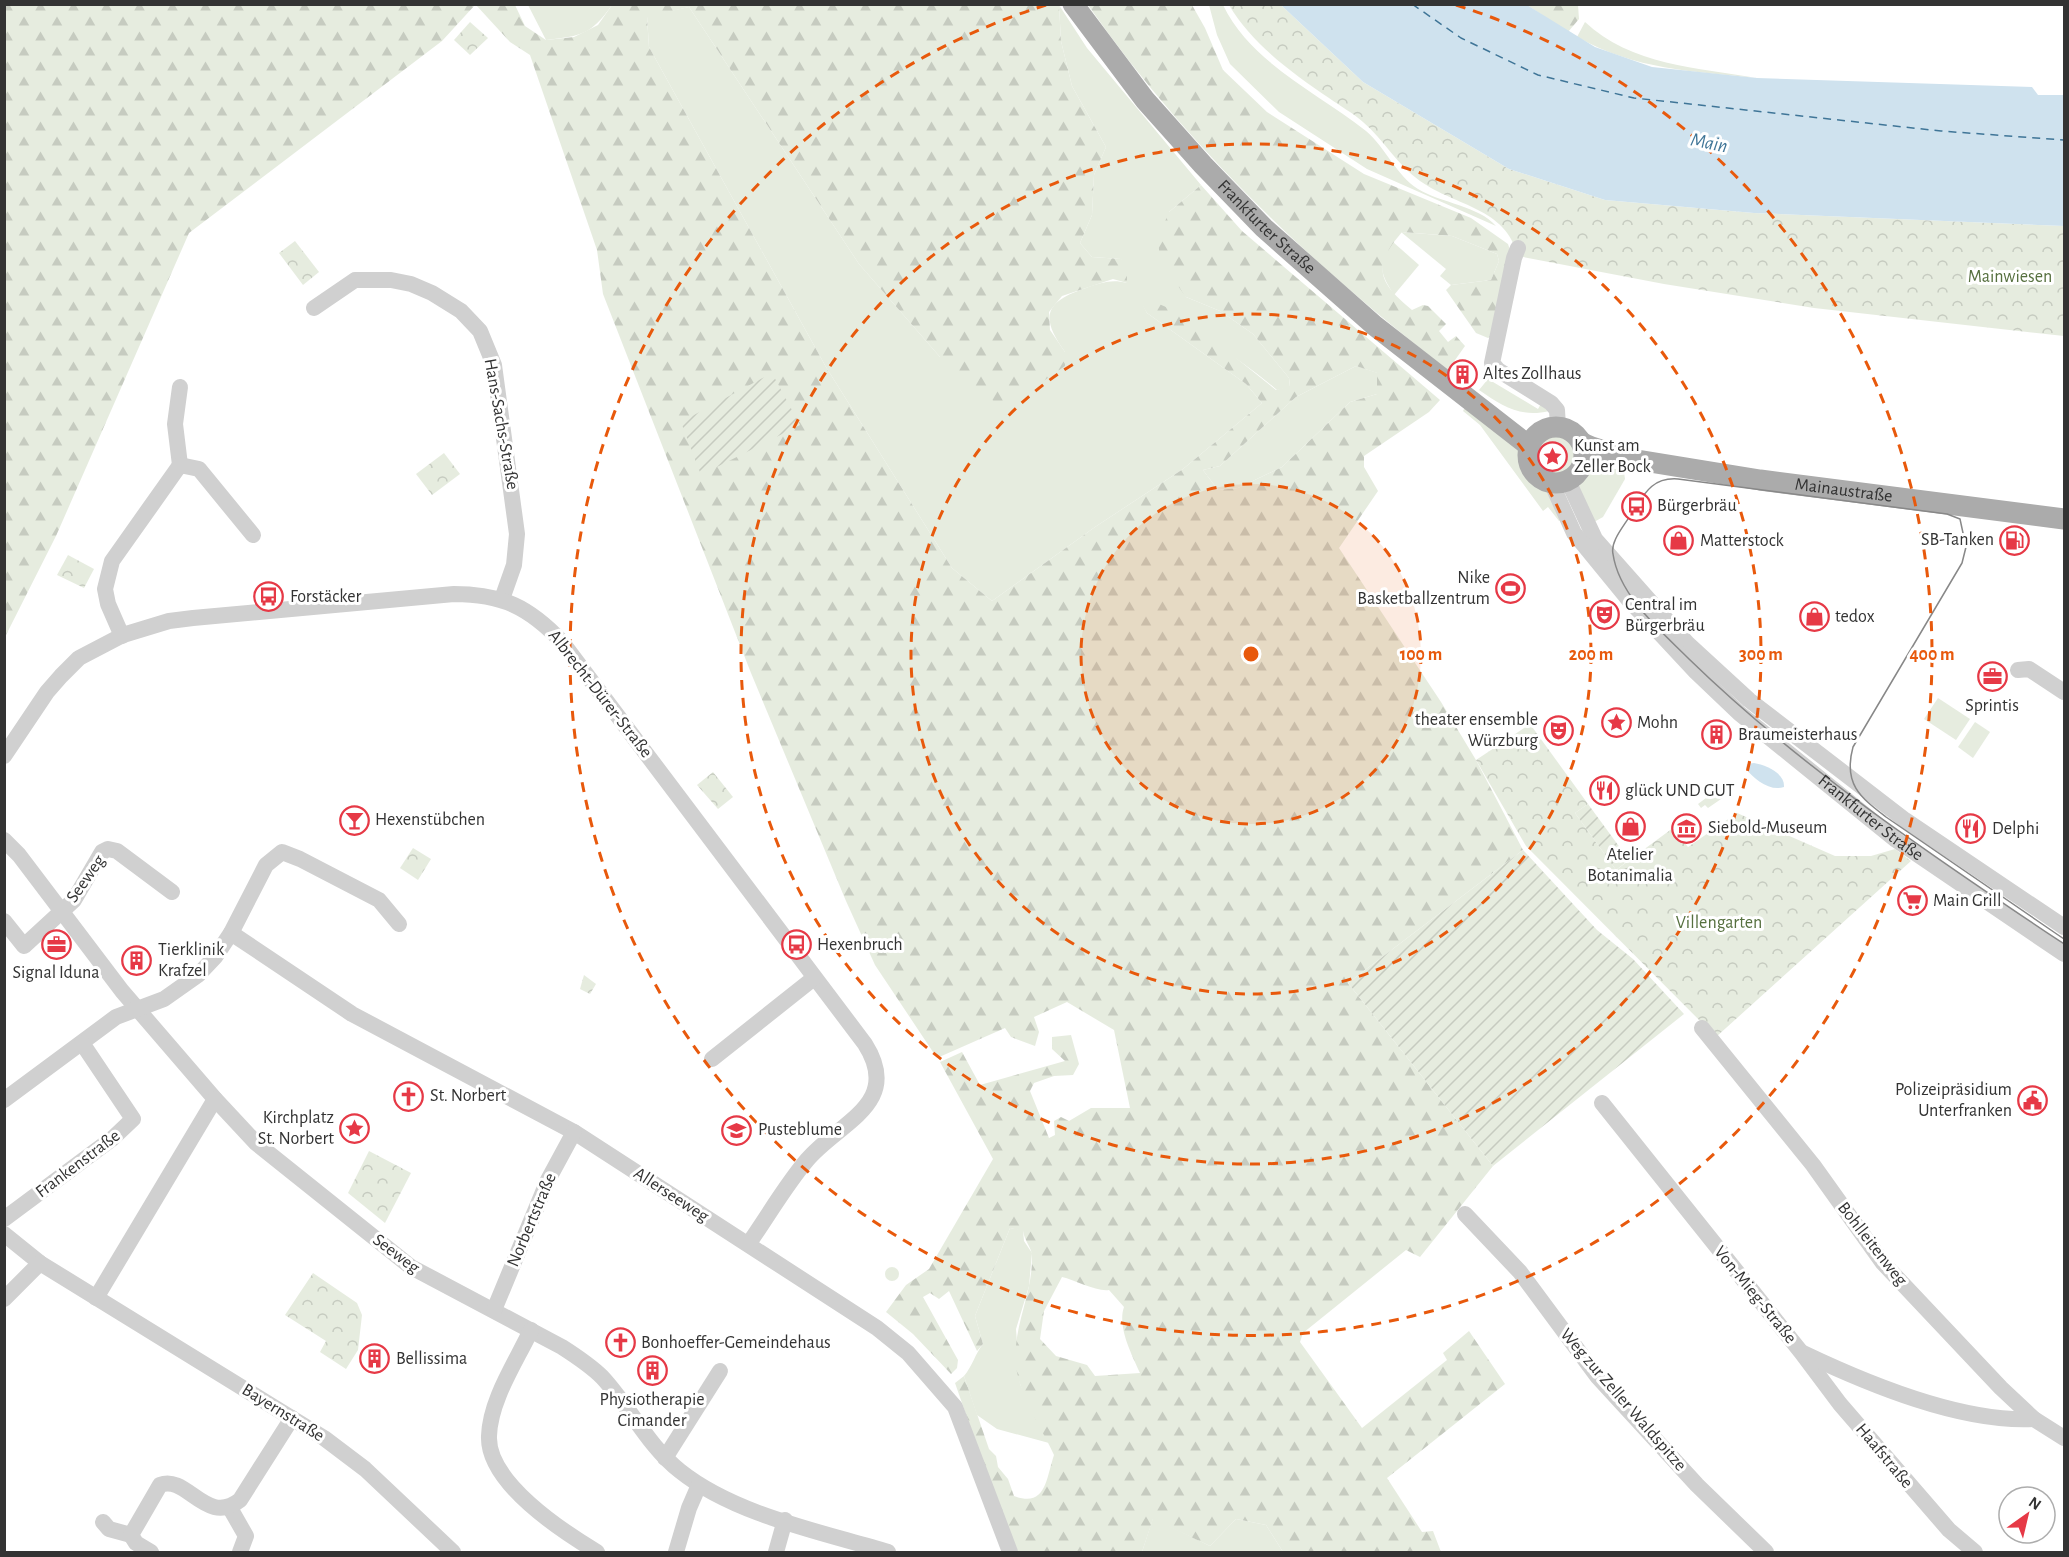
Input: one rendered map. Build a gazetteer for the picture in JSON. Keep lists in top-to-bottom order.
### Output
{
  "streets": {
    "main road": ["Frankfurter Straße", "Mainaustraße"],
    "street": [
      "Hans-Sachs-Straße",
      "Albrecht-Dürer-Straße",
      "Seeweg",
      "Frankenstraße",
      "Allerseeweg",
      "Norbertstraße",
      "Bohlleitenweg",
      "Von-Mieg-Straße",
      "Weg zur Zeller Waldspitze",
      "Bayernstraße",
      "Haafstraße"
    ]
  },
  "crossings": [
    ["Frankfurter Straße", "Mainaustraße"],
    ["Hans-Sachs-Straße", "Albrecht-Dürer-Straße"],
    ["Albrecht-Dürer-Straße", "Allerseeweg"],
    ["Seeweg", "Norbertstraße"],
    ["Allerseeweg", "Norbertstraße"],
    ["Bohlleitenweg", "Von-Mieg-Straße"],
    ["Von-Mieg-Straße", "Haafstraße"]
  ],
  "water": ["Main"],
  "parks": ["Mainwiesen", "Villengarten"],
  "places": {
    "building": [
      "Altes Zollhaus",
      "Braumeisterhaus",
      "Tierklinik Krafzel",
      "Bellissima",
      "Physiotherapie Cimander"
    ],
    "place": ["Kunst am Zeller Bock", "Mohn", "Kirchplatz St. Norbert"],
    "bus stop": ["Bürgerbräu", "Forstäcker", "Hexenbruch"],
    "fuel station": ["SB-Tanken"],
    "shop": ["Matterstock", "tedox", "Atelier Botanimalia"],
    "sports": ["Nike Basketballzentrum"],
    "theatre": ["Central im Bürgerbräu", "theater ensemble Würzburg"],
    "office": ["Sprintis", "Signal Iduna"],
    "restaurant": ["glück UND GUT", "Delphi"],
    "bar": ["Hexenstübchen"],
    "museum": ["Siebold-Museum"],
    "supermarket": ["Main Grill"],
    "church": ["St. Norbert", "Bonhoeffer-Gemeindehaus"],
    "public building": ["Polizeipräsidium Unterfranken"],
    "school or university": ["Pusteblume"]
  },
  "north": "top right",
  "rings": [
    "100 m",
    "200 m",
    "300 m",
    "400 m"
  ]
}
